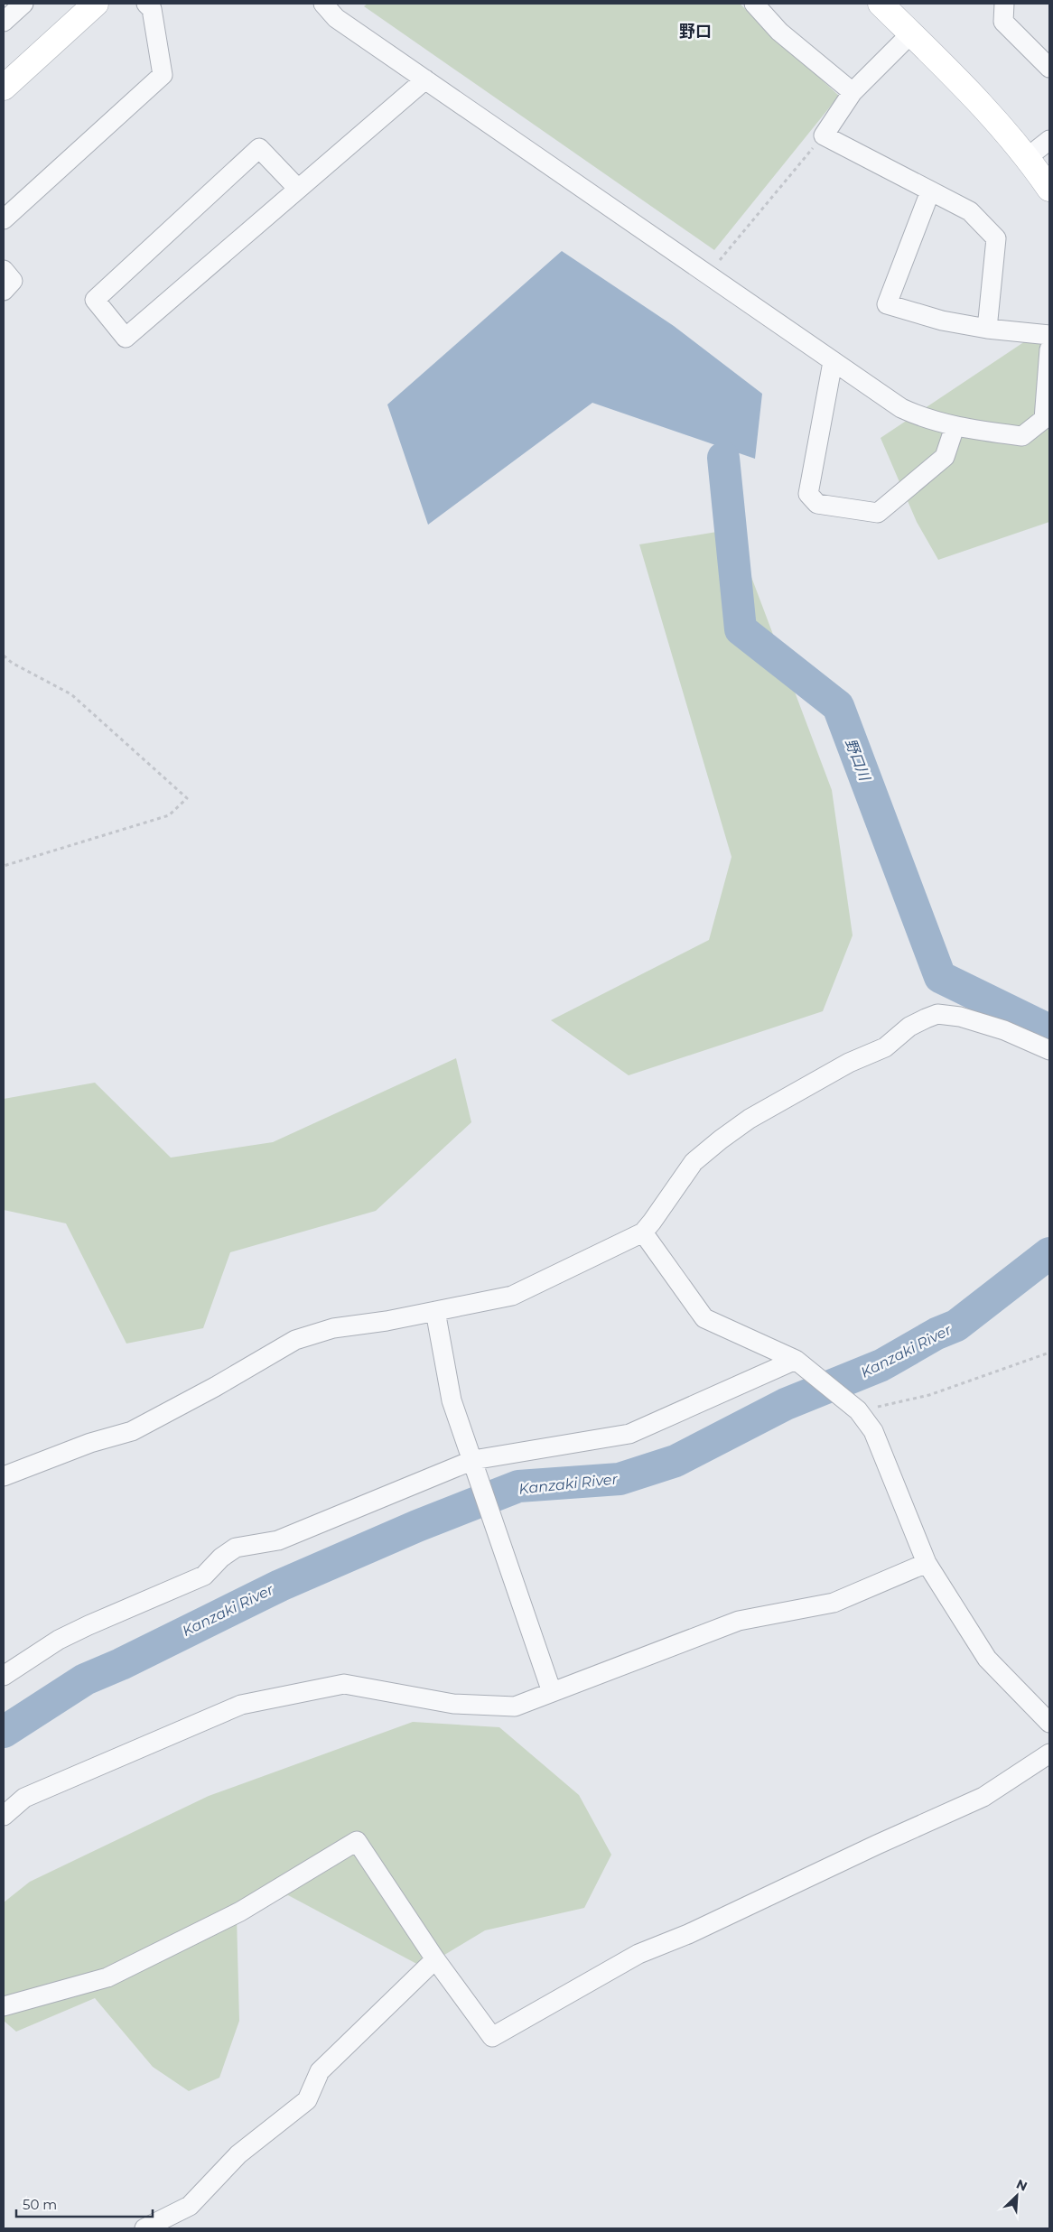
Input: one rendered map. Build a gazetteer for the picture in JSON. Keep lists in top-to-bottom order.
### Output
{
  "districts": ["野口"],
  "water": ["野口川", "Kanzaki River"],
  "scale_bar": "50 m",
  "north": "top right"
}
